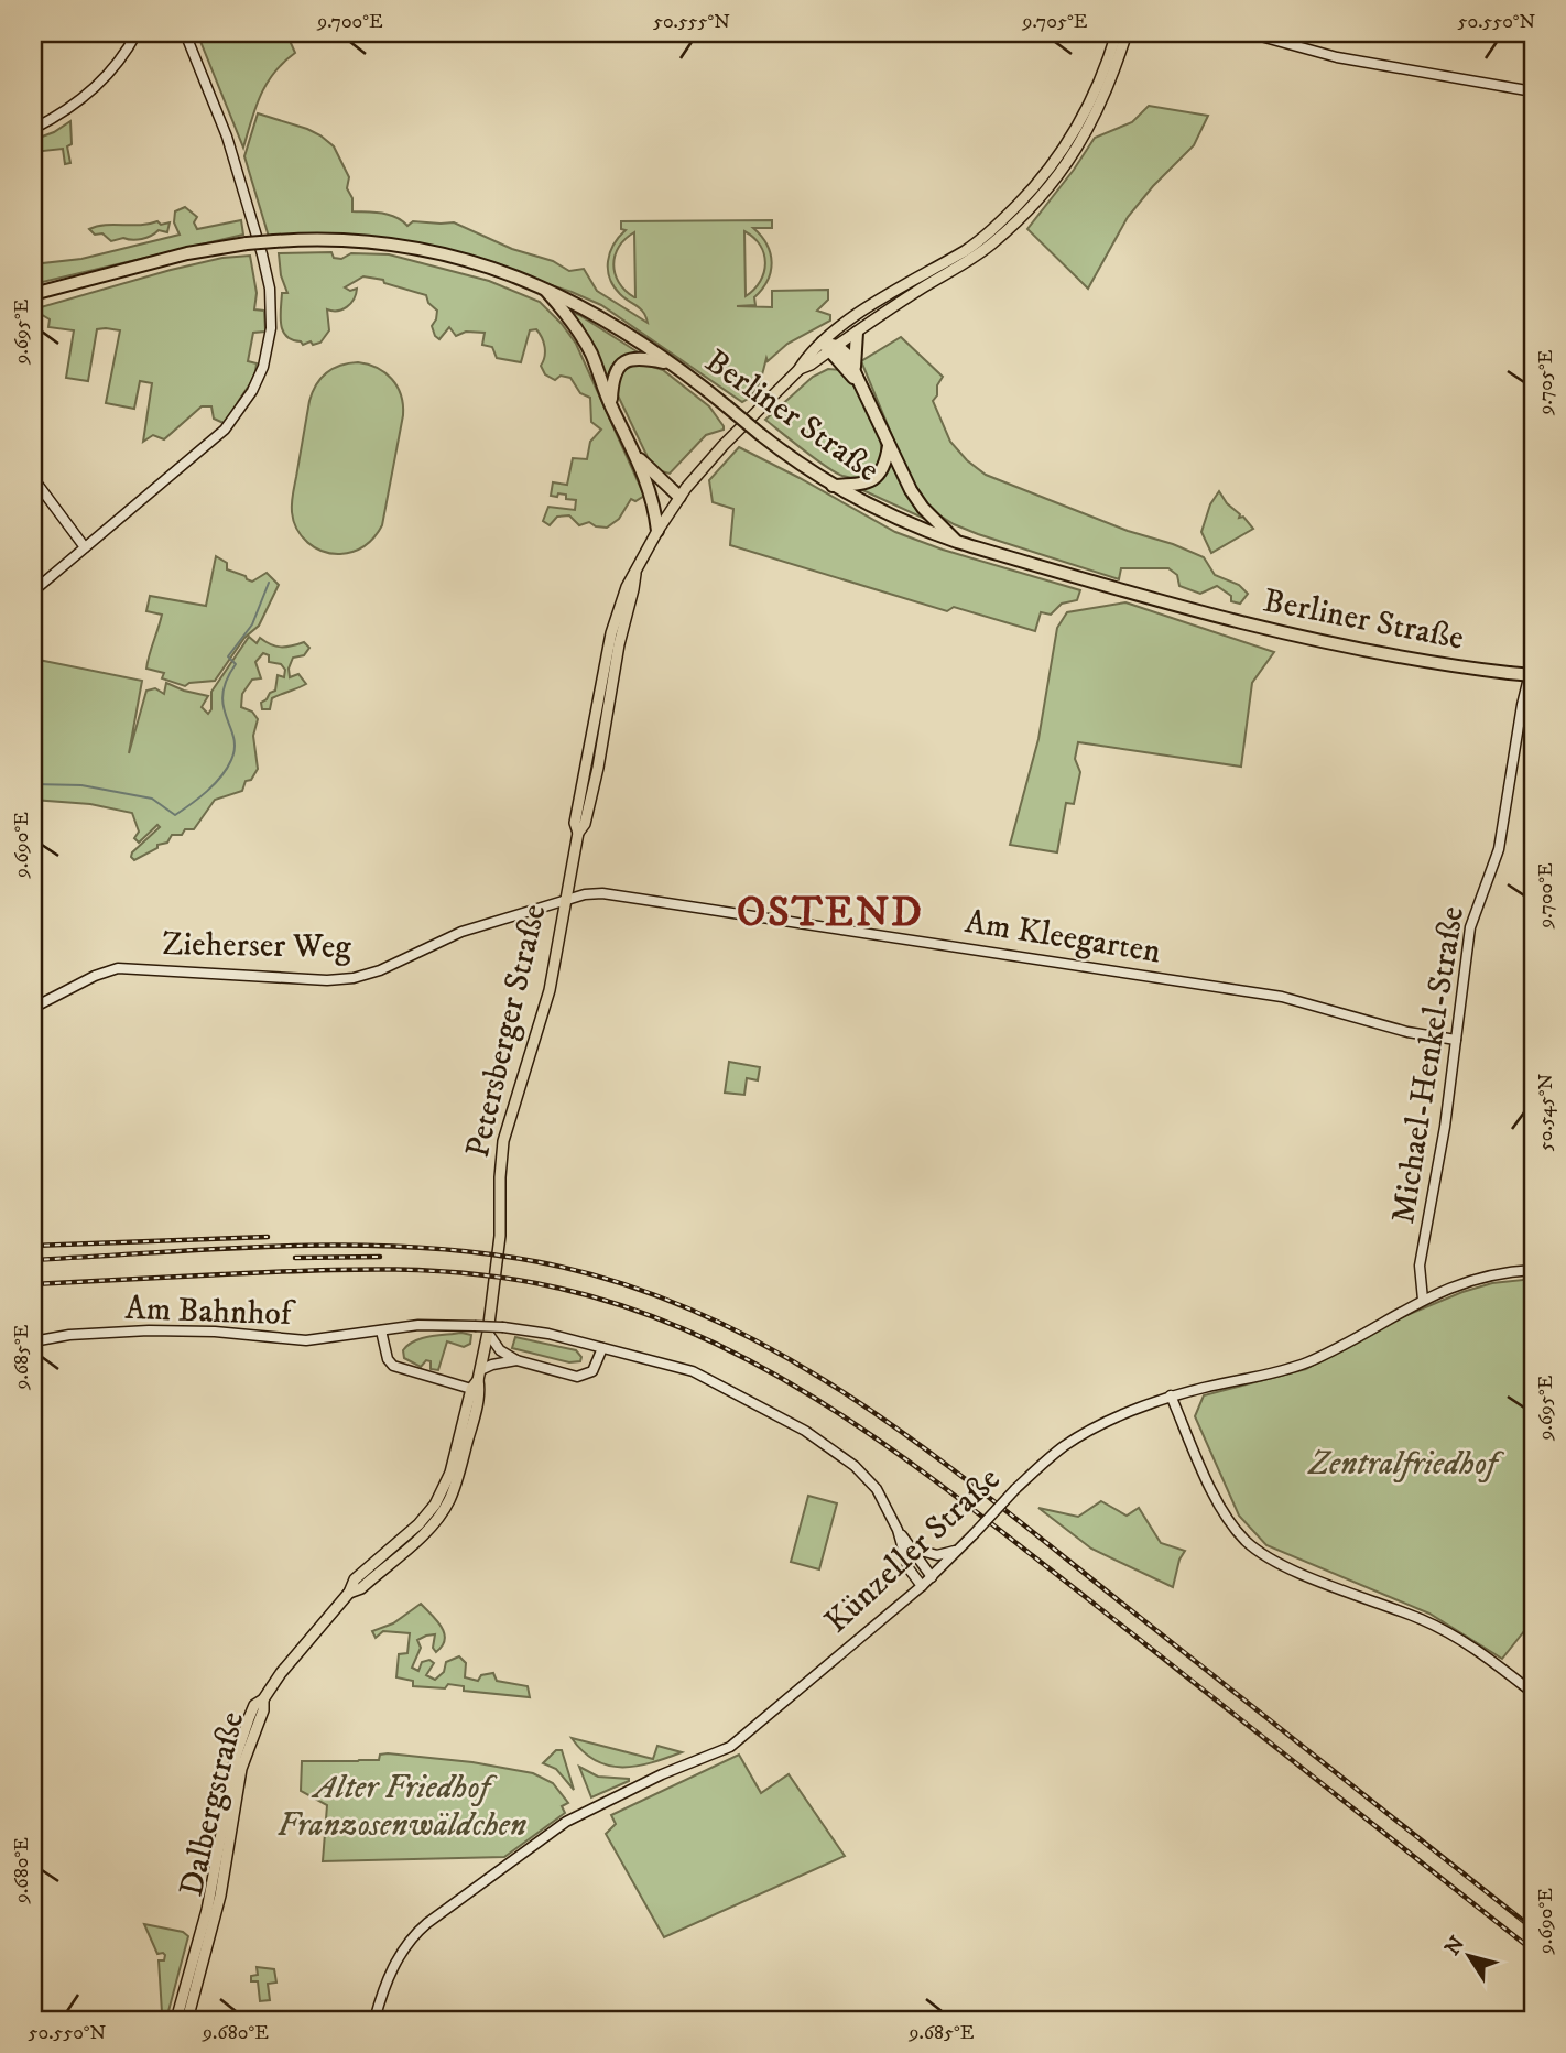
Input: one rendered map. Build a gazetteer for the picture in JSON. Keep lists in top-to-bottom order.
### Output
{
  "streets": {
    "highway": ["Berliner Straße"],
    "main road": [
      "Am Kleegarten",
      "Zieherser Weg",
      "Petersberger Straße",
      "Michael-Henkel-Straße",
      "Am Bahnhof",
      "Künzeller Straße",
      "Dalbergstraße"
    ]
  },
  "crossings": [
    ["Am Kleegarten", "Zieherser Weg"],
    ["Am Kleegarten", "Petersberger Straße"],
    ["Am Kleegarten", "Michael-Henkel-Straße"],
    ["Zieherser Weg", "Petersberger Straße"],
    ["Petersberger Straße", "Dalbergstraße"],
    ["Michael-Henkel-Straße", "Künzeller Straße"]
  ],
  "districts": ["OSTEND"],
  "parks": ["Zentralfriedhof", "Alter Friedhof Franzosenwäldchen"],
  "north": "top left",
  "coordinates": [
    "9.700°E",
    "50.555°N",
    "9.705°E",
    "50.550°N",
    "9.695°E",
    "9.690°E",
    "50.545°N",
    "9.685°E",
    "9.680°E"
  ]
}
